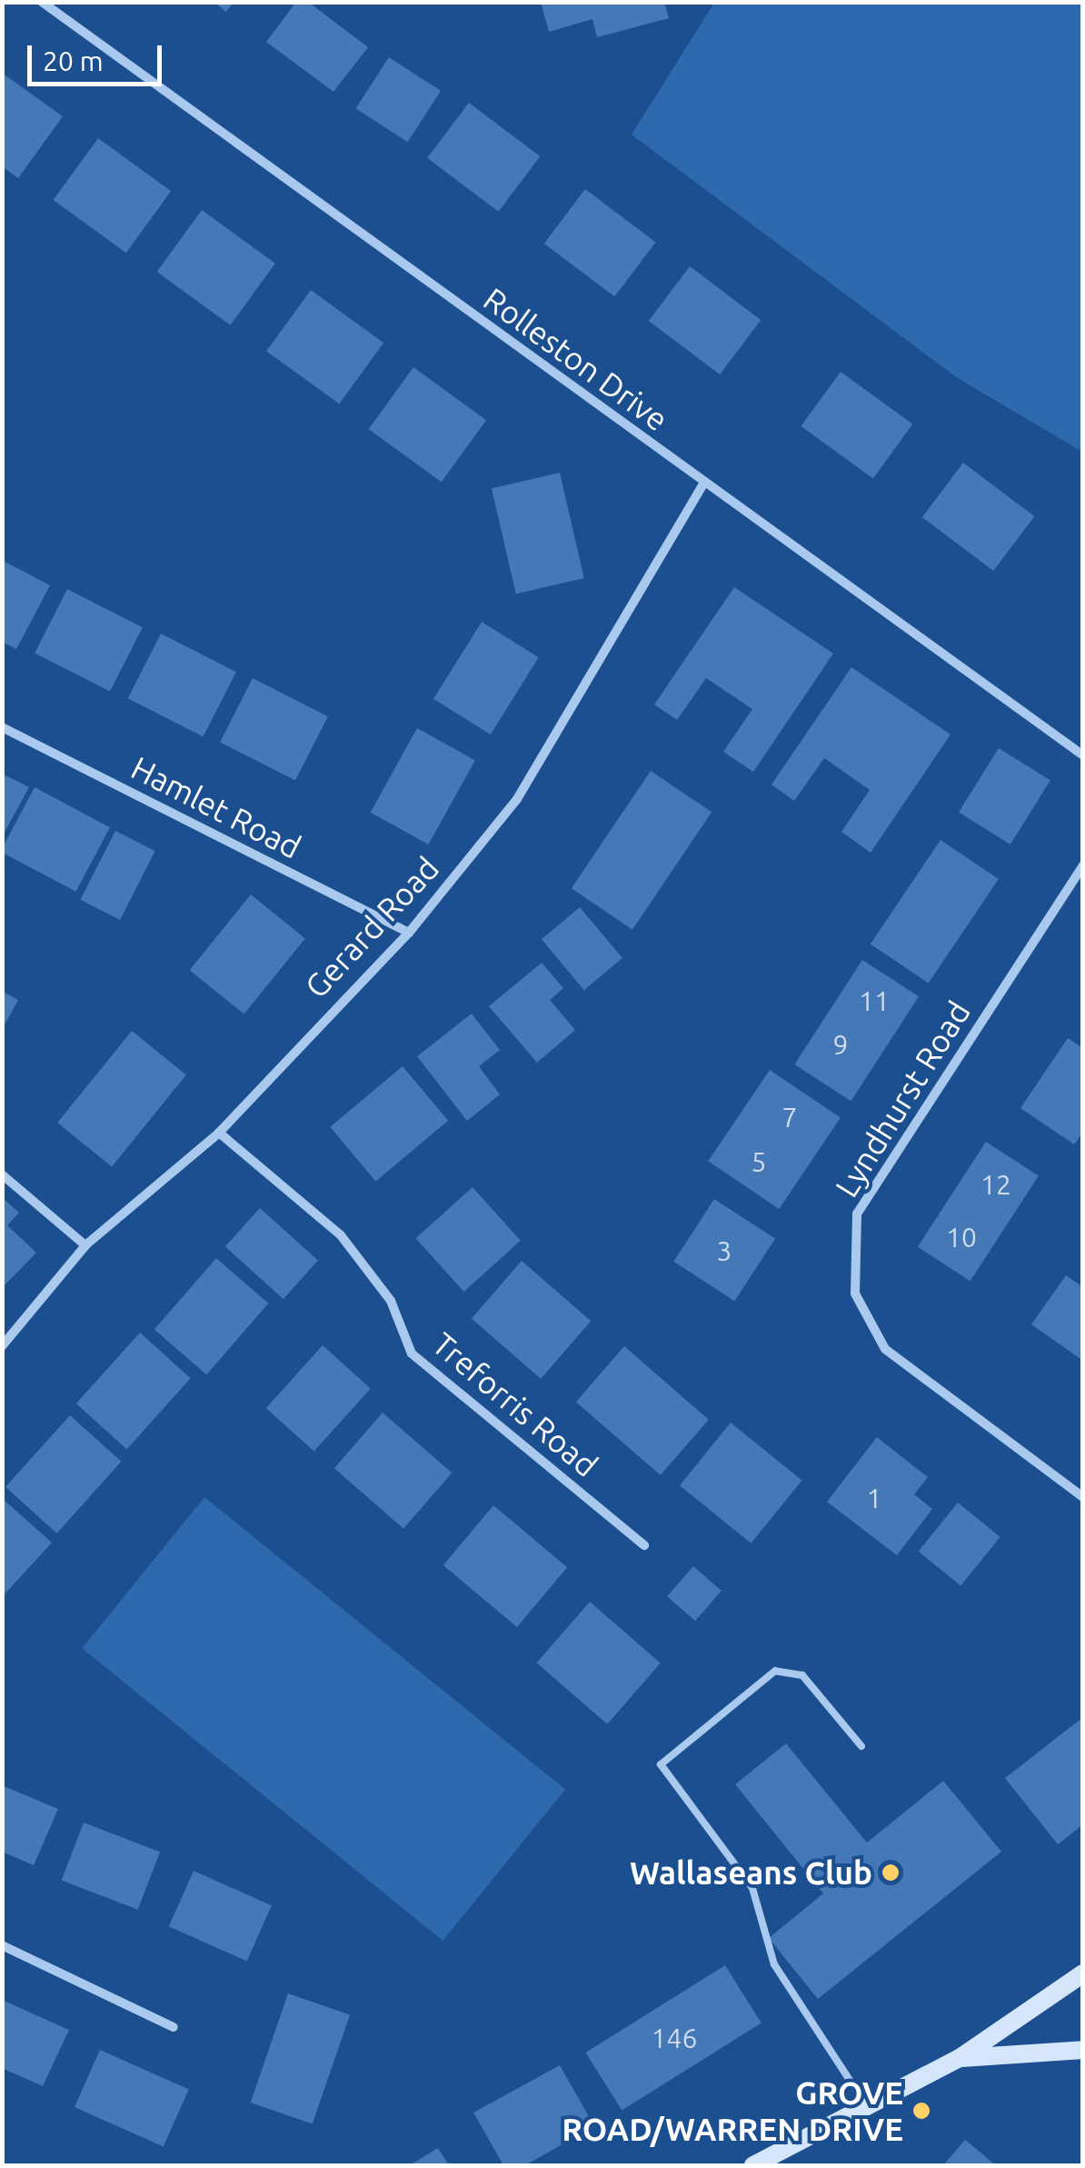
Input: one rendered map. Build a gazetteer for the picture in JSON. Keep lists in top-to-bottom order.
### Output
{
  "streets": {
    "street": [
      "Rolleston Drive",
      "Hamlet Road",
      "Gerard Road",
      "Lyndhurst Road",
      "Treforris Road"
    ]
  },
  "crossings": [
    ["Rolleston Drive", "Gerard Road"],
    ["Hamlet Road", "Gerard Road"],
    ["Gerard Road", "Treforris Road"]
  ],
  "places": ["Wallaseans Club", "GROVE ROAD/WARREN DRIVE"],
  "house_numbers": [
    "11",
    "9",
    "7",
    "5",
    "12",
    "10",
    "3",
    "1",
    "146"
  ],
  "scale_bar": "20 m"
}
